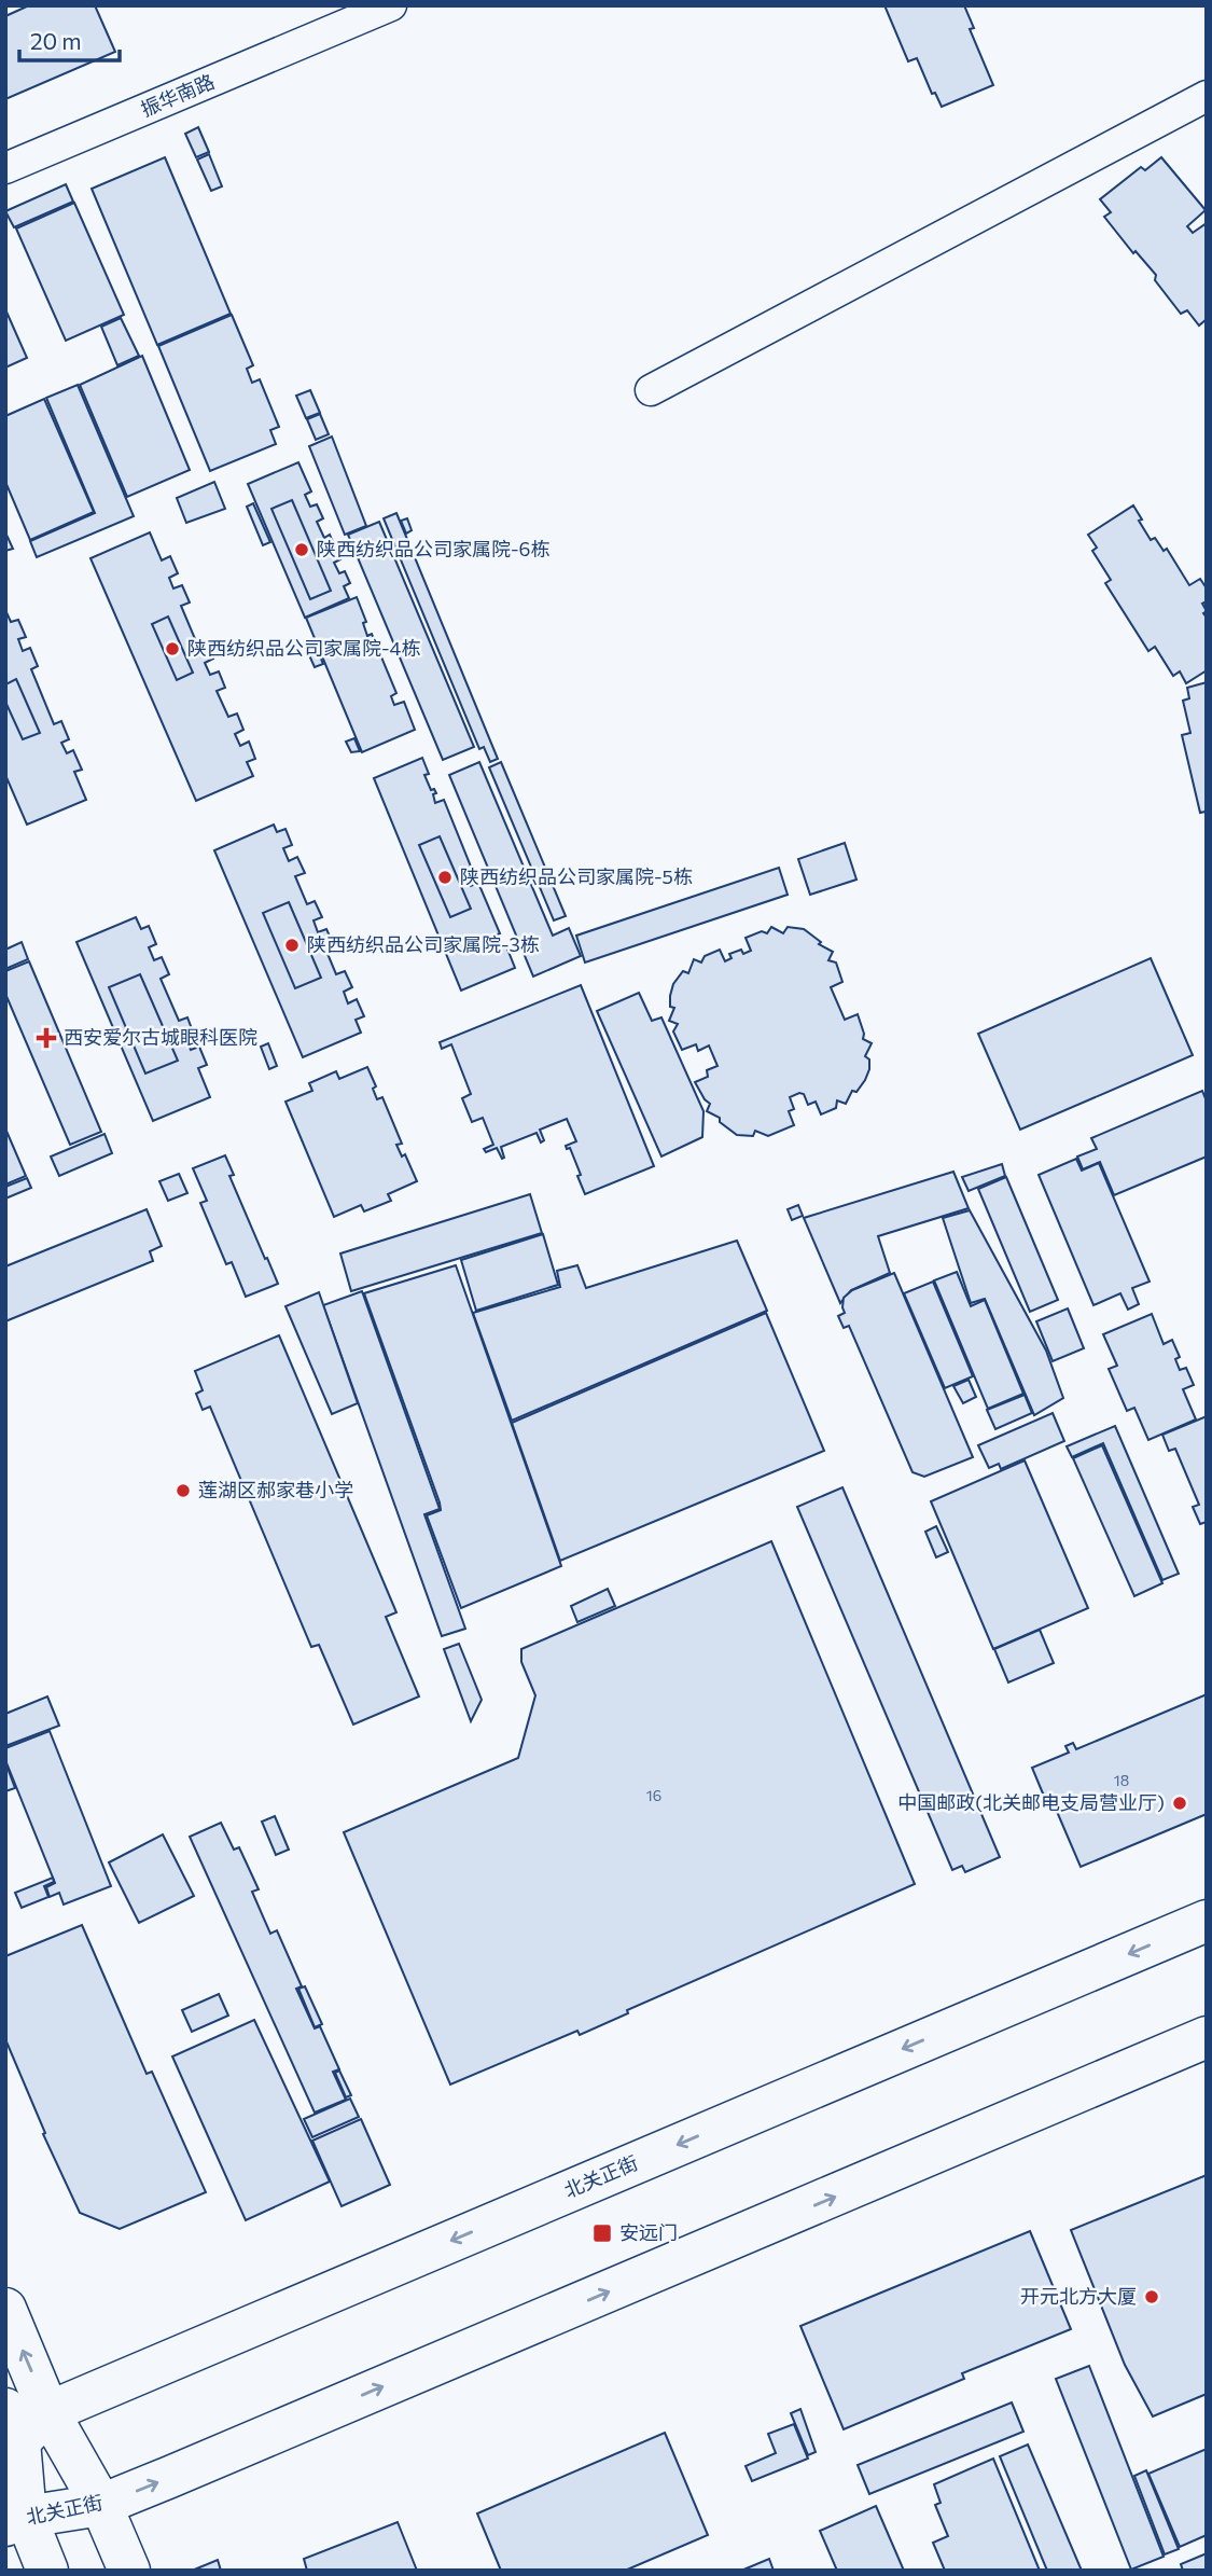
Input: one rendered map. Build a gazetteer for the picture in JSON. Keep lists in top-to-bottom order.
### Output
{
  "streets": {
    "main road": ["北关正街"],
    "street": ["振华南路"]
  },
  "places": {
    "other": [
      "陕西纺织品公司家属院-6栋",
      "陕西纺织品公司家属院-4栋",
      "陕西纺织品公司家属院-5栋",
      "陕西纺织品公司家属院-3栋",
      "莲湖区郝家巷小学",
      "中国邮政(北关邮电支局营业厅)",
      "开元北方大厦"
    ],
    "health": ["西安爱尔古城眼科医院"],
    "transit": ["安远门"]
  },
  "house_numbers": ["18", "16"],
  "scale_bar": "20 m"
}
